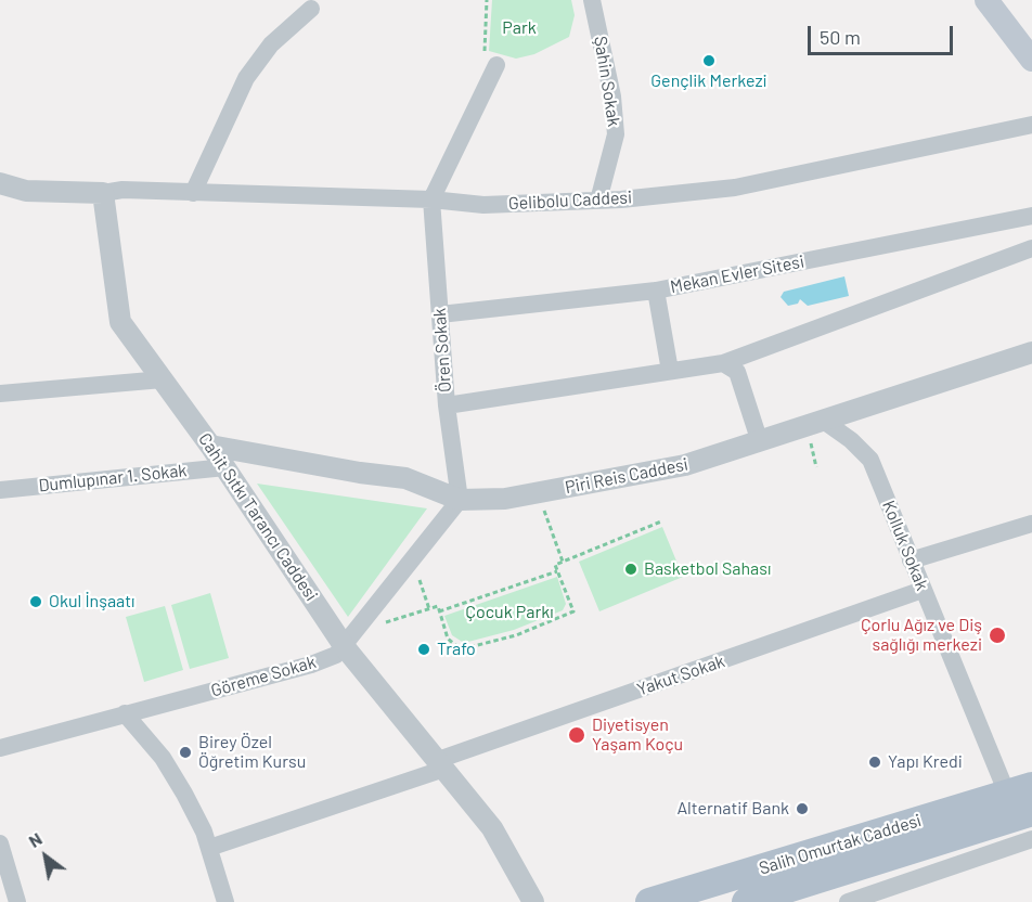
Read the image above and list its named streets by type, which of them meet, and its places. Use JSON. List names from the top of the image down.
{
  "streets": {
    "main road": ["Salih Omurtak Caddesi"],
    "street": [
      "Şahin Sokak",
      "Gelibolu Caddesi",
      "Mekan Evler Sitesi",
      "Ören Sokak",
      "Piri Reis Caddesi",
      "Dumlupınar 1. Sokak",
      "Cahit Sıtkı Tarancı Caddesi",
      "Kolluk Sokak",
      "Yakut Sokak",
      "Göreme Sokak"
    ]
  },
  "crossings": [
    ["Şahin Sokak", "Gelibolu Caddesi"],
    ["Gelibolu Caddesi", "Ören Sokak"],
    ["Gelibolu Caddesi", "Cahit Sıtkı Tarancı Caddesi"],
    ["Mekan Evler Sitesi", "Ören Sokak"],
    ["Ören Sokak", "Piri Reis Caddesi"],
    ["Ören Sokak", "Göreme Sokak"],
    ["Piri Reis Caddesi", "Cahit Sıtkı Tarancı Caddesi"],
    ["Piri Reis Caddesi", "Kolluk Sokak"],
    ["Piri Reis Caddesi", "Göreme Sokak"],
    ["Dumlupınar 1. Sokak", "Cahit Sıtkı Tarancı Caddesi"],
    ["Cahit Sıtkı Tarancı Caddesi", "Yakut Sokak"],
    ["Cahit Sıtkı Tarancı Caddesi", "Göreme Sokak"],
    ["Kolluk Sokak", "Yakut Sokak"],
    ["Kolluk Sokak", "Salih Omurtak Caddesi"]
  ],
  "parks": ["Park", "Çocuk Parkı"],
  "places": [
    "Gençlik Merkezi",
    "Basketbol Sahası",
    "Okul İnşaatı",
    "Çorlu Ağız ve Diş sağlığı merkezi",
    "Trafo",
    "Diyetisyen Yaşam Koçu",
    "Birey Özel Öğretim Kursu",
    "Yapı Kredi",
    "Alternatif Bank"
  ],
  "scale_bar": "50 m",
  "north": "top left"
}
